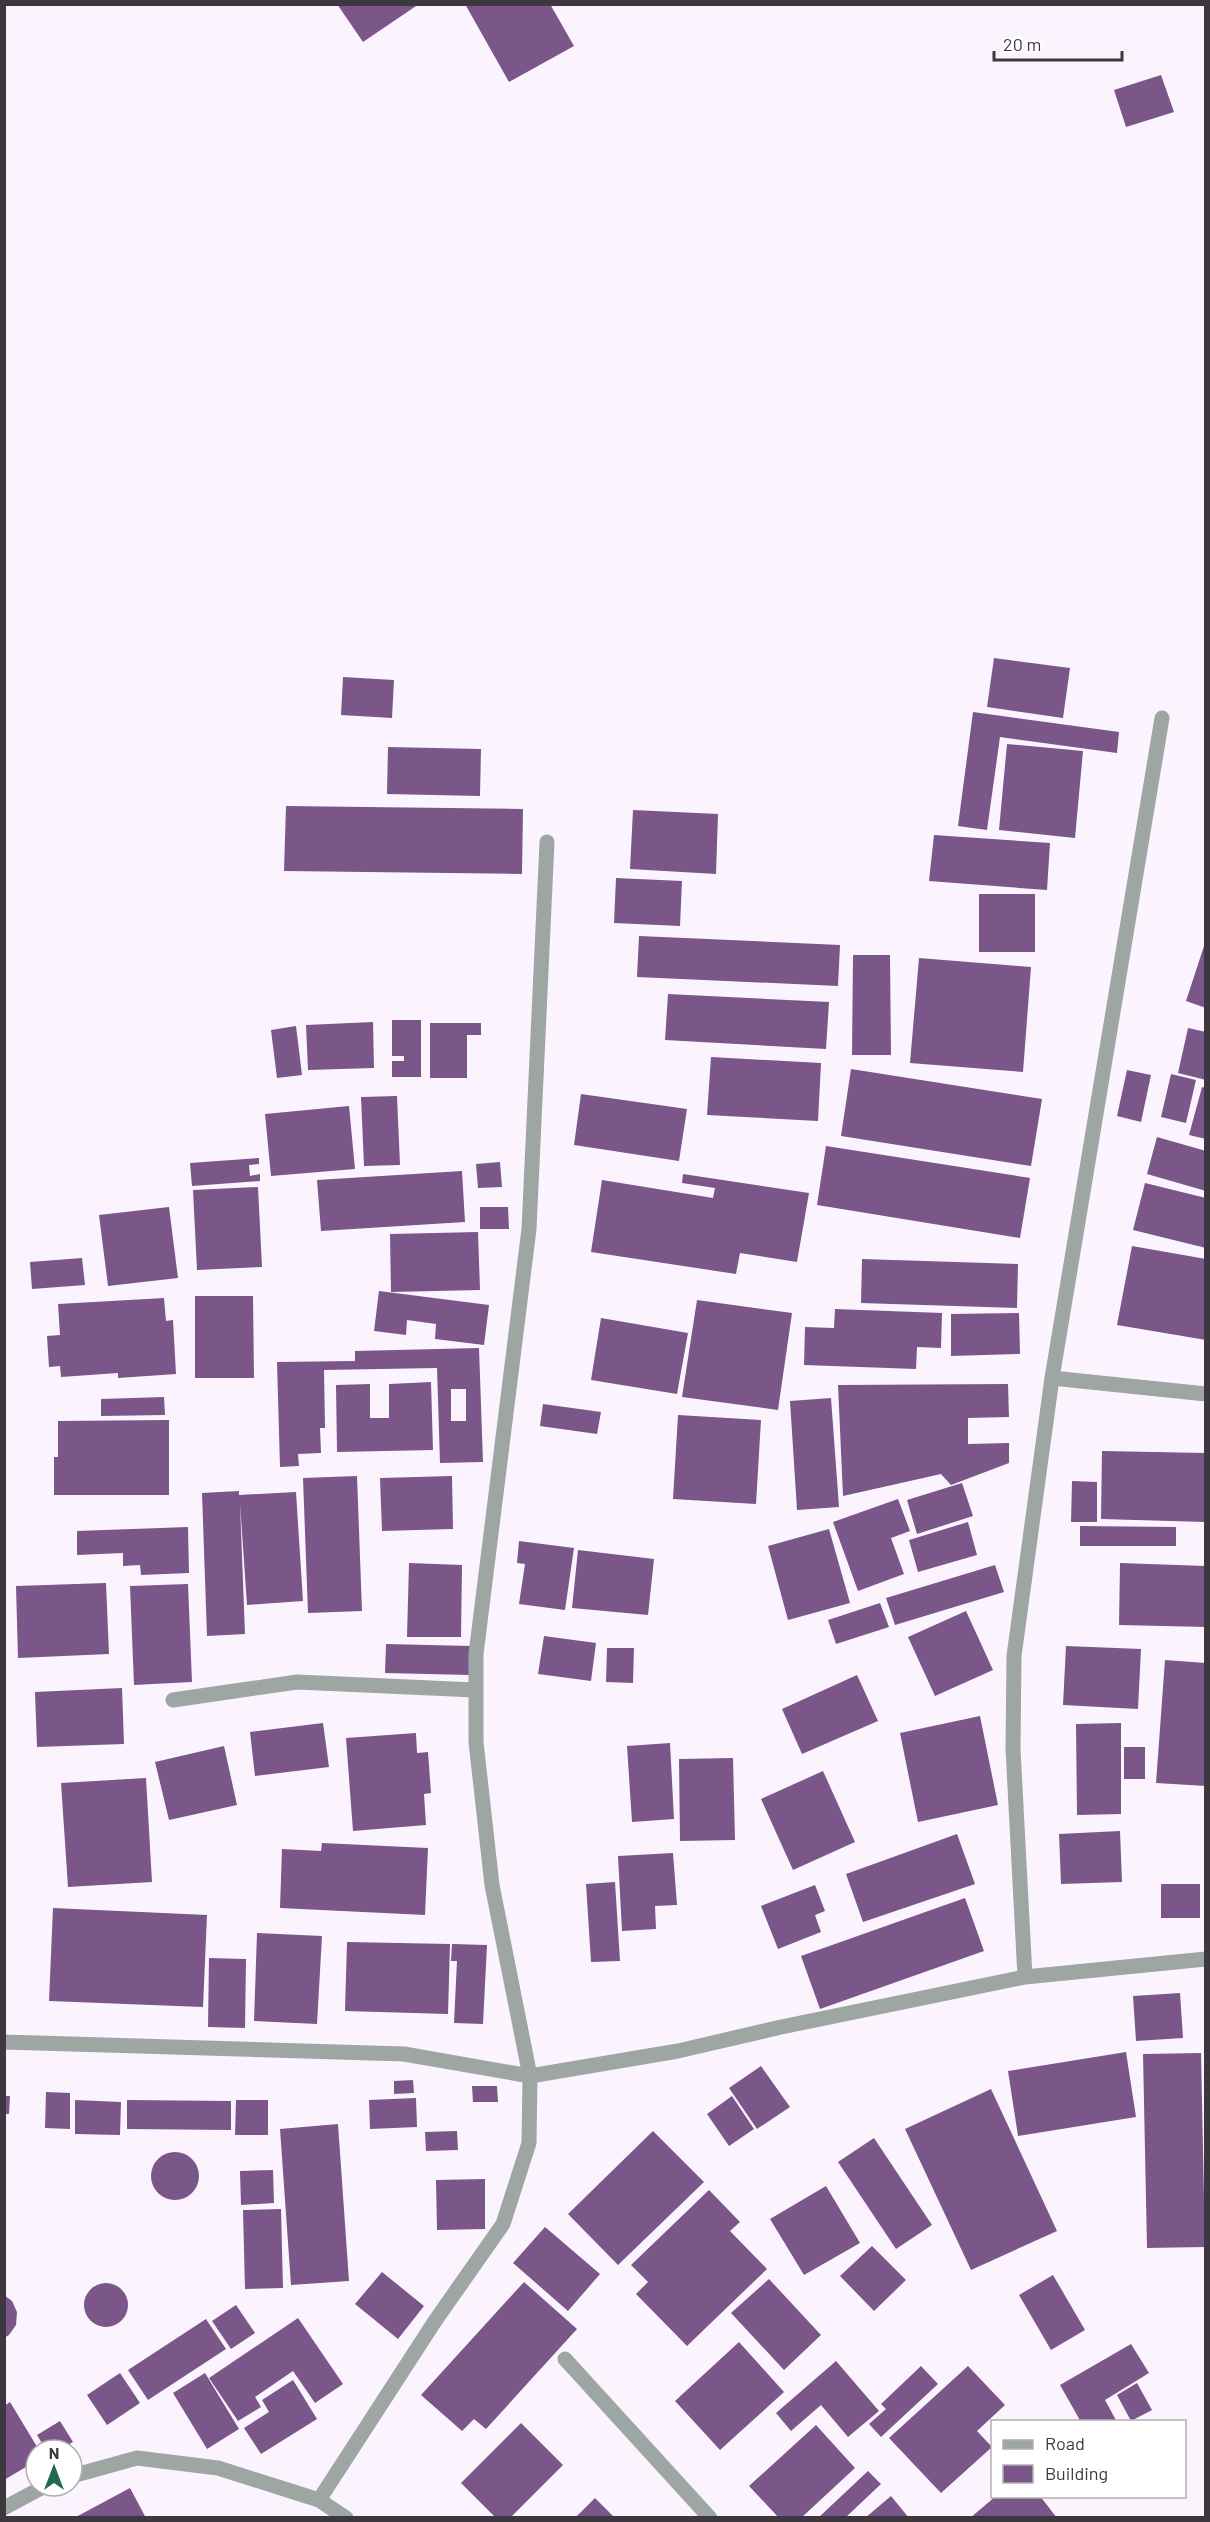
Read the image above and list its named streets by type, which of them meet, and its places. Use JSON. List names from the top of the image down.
{
  "legend": ["Road", "Building"],
  "scale_bar": "20 m",
  "north": "top"
}
